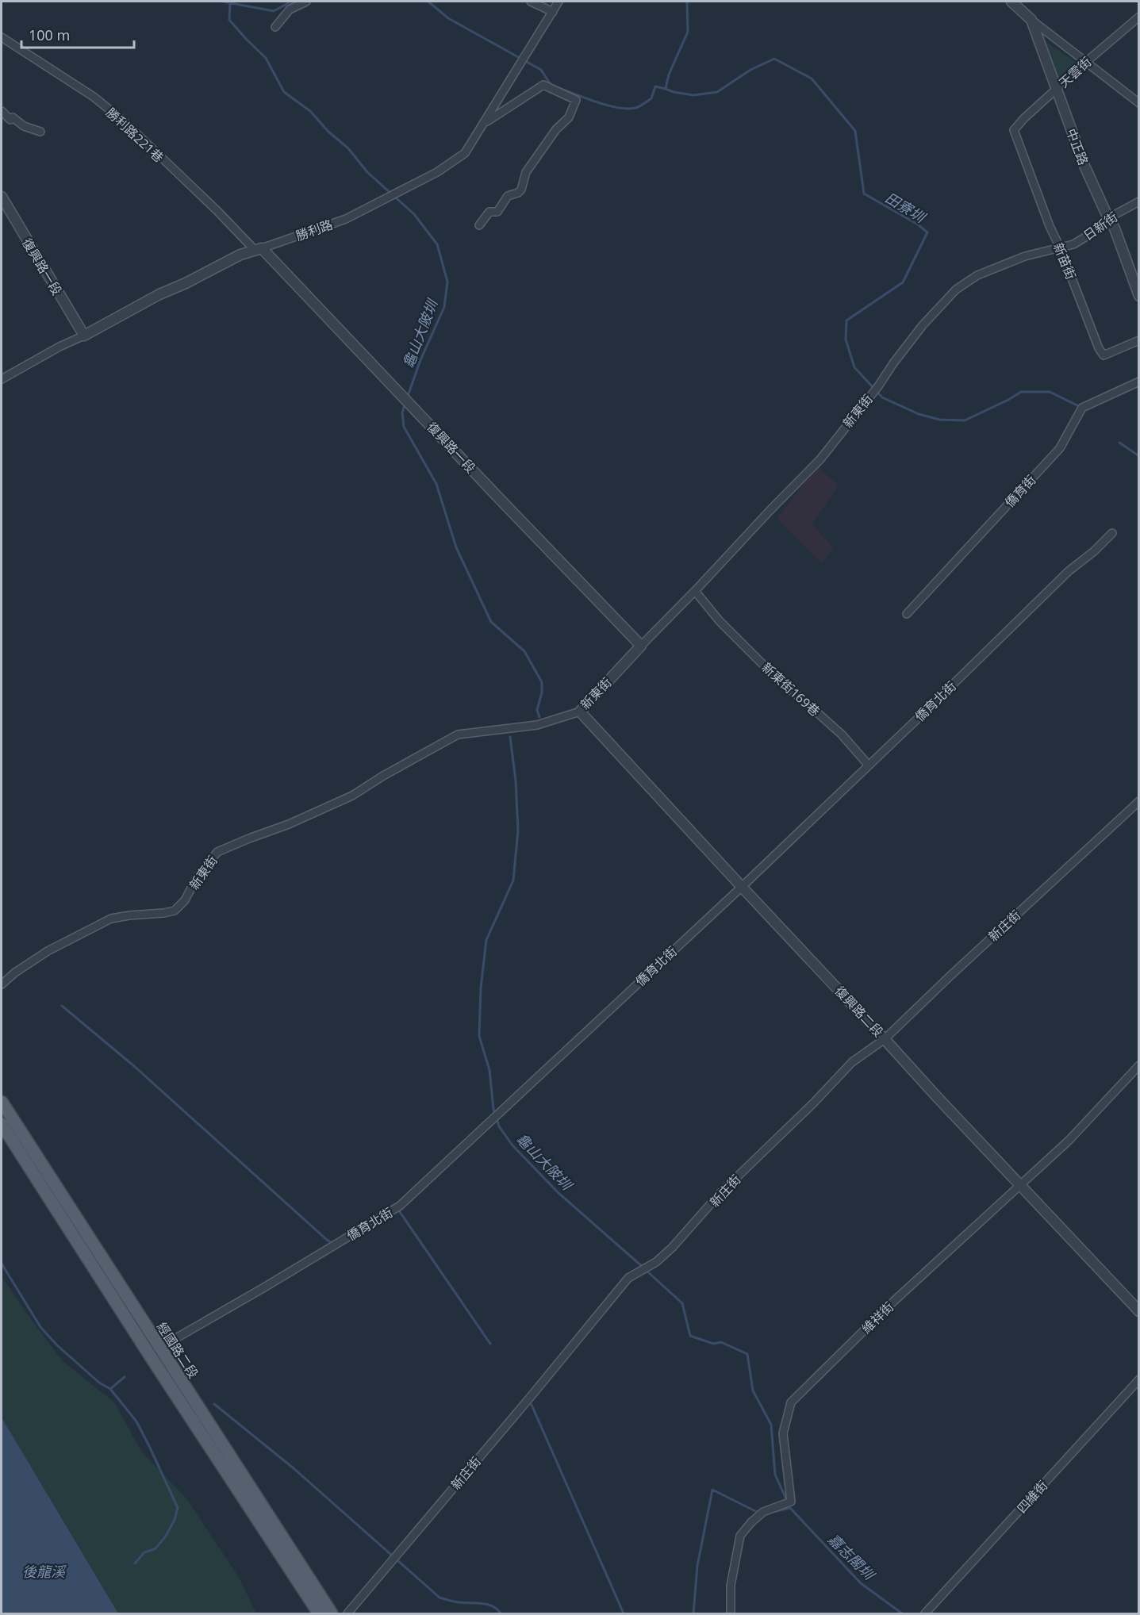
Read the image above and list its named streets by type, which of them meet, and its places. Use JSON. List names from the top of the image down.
{
  "streets": {
    "main road": ["經國路二段"],
    "street": [
      "天雲街",
      "勝利路221巷",
      "中正路",
      "日新街",
      "勝利路",
      "新苗街",
      "復興路一段",
      "新東街",
      "僑育街",
      "新東街169巷",
      "僑育北街",
      "新庄街",
      "復興路二段",
      "維祥街",
      "四維街"
    ]
  },
  "crossings": [
    ["天雲街", "中正路"],
    ["天雲街", "新苗街"],
    ["勝利路221巷", "勝利路"],
    ["勝利路221巷", "復興路一段"],
    ["中正路", "日新街"],
    ["日新街", "新苗街"],
    ["日新街", "新東街"],
    ["勝利路", "復興路一段"],
    ["新苗街", "新東街"],
    ["復興路一段", "新東街"],
    ["新東街", "新東街169巷"],
    ["新東街", "復興路二段"],
    ["新東街169巷", "僑育北街"],
    ["僑育北街", "復興路二段"],
    ["僑育北街", "經國路二段"],
    ["新庄街", "復興路二段"],
    ["復興路二段", "維祥街"]
  ],
  "water": [
    "田寮圳",
    "龜山大陂圳",
    "嘉志閣圳",
    "後龍溪"
  ],
  "scale_bar": "100 m"
}
